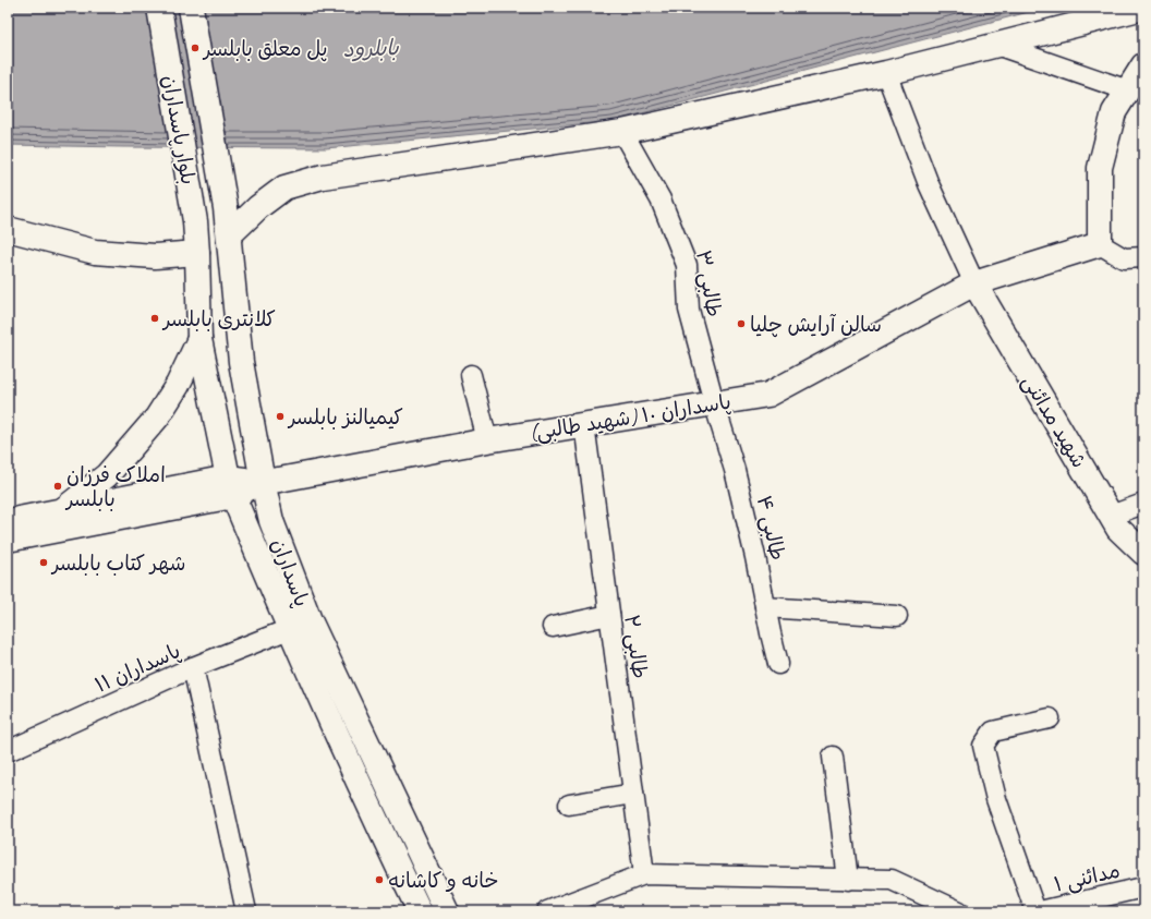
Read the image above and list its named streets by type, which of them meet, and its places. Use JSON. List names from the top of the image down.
{
  "streets": {
    "main road": [
      "بلوار پاسداران",
      "پاسداران ۱۰ (شهید طالبی)",
      "شهید مدائنی",
      "پاسداران"
    ],
    "street": [
      "طالبی ۳",
      "طالبی ۴",
      "طالبی ۲",
      "پاسداران ۱۱",
      "مدائنی ۱"
    ]
  },
  "crossings": [
    ["بلوار پاسداران", "پاسداران"],
    ["طالبی ۳", "پاسداران ۱۰ (شهید طالبی)"],
    ["طالبی ۳", "طالبی ۴"],
    ["پاسداران ۱۰ (شهید طالبی)", "شهید مدائنی"],
    ["پاسداران ۱۰ (شهید طالبی)", "طالبی ۴"],
    ["پاسداران ۱۰ (شهید طالبی)", "پاسداران"],
    ["پاسداران ۱۰ (شهید طالبی)", "طالبی ۲"],
    ["پاسداران", "پاسداران ۱۱"]
  ],
  "water": ["بابلرود"],
  "places": [
    "پل معلق بابلسر",
    "کلانتری بابلسر",
    "سالن آرایش چلیا",
    "کیمیالنز بابلسر",
    "املاک فرزان بابلسر",
    "شهر کتاب بابلسر",
    "خانه و کاشانه"
  ]
}
